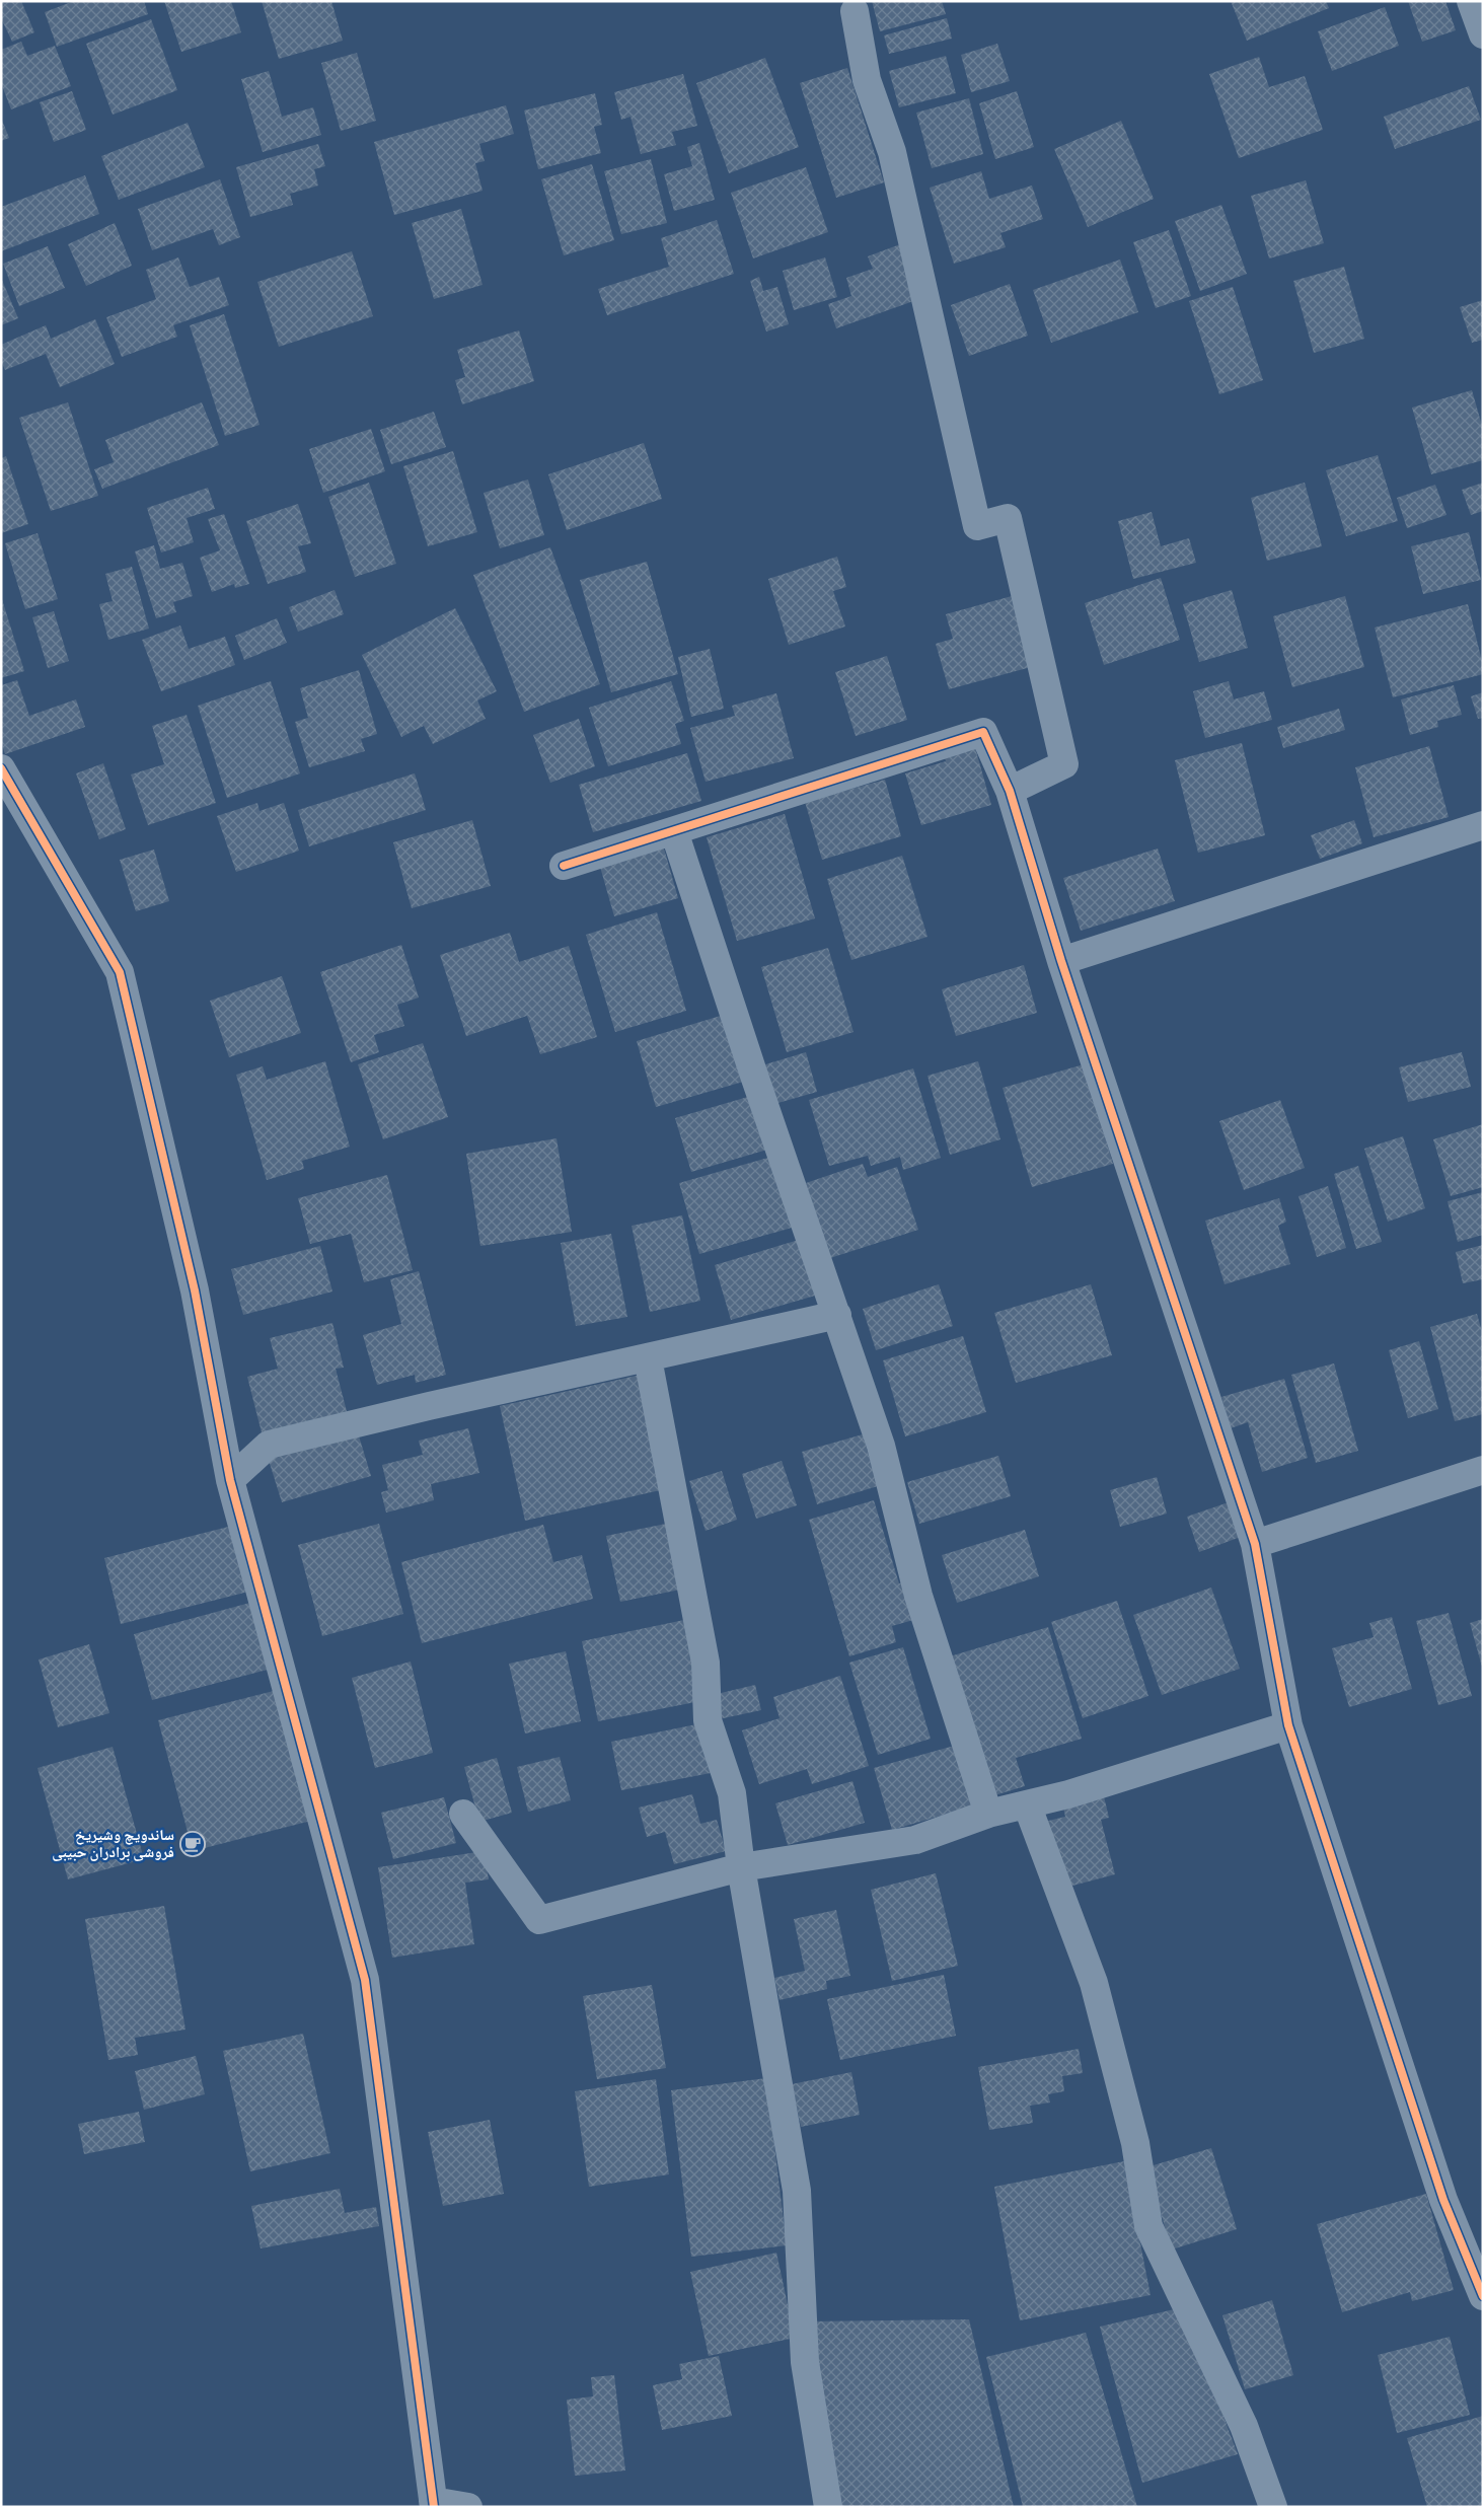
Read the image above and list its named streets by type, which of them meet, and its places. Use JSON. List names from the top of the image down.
{
  "places": {
    "cafe": ["ساندویچ وشیریخ فروشی برادران حبیبی"]
  }
}
